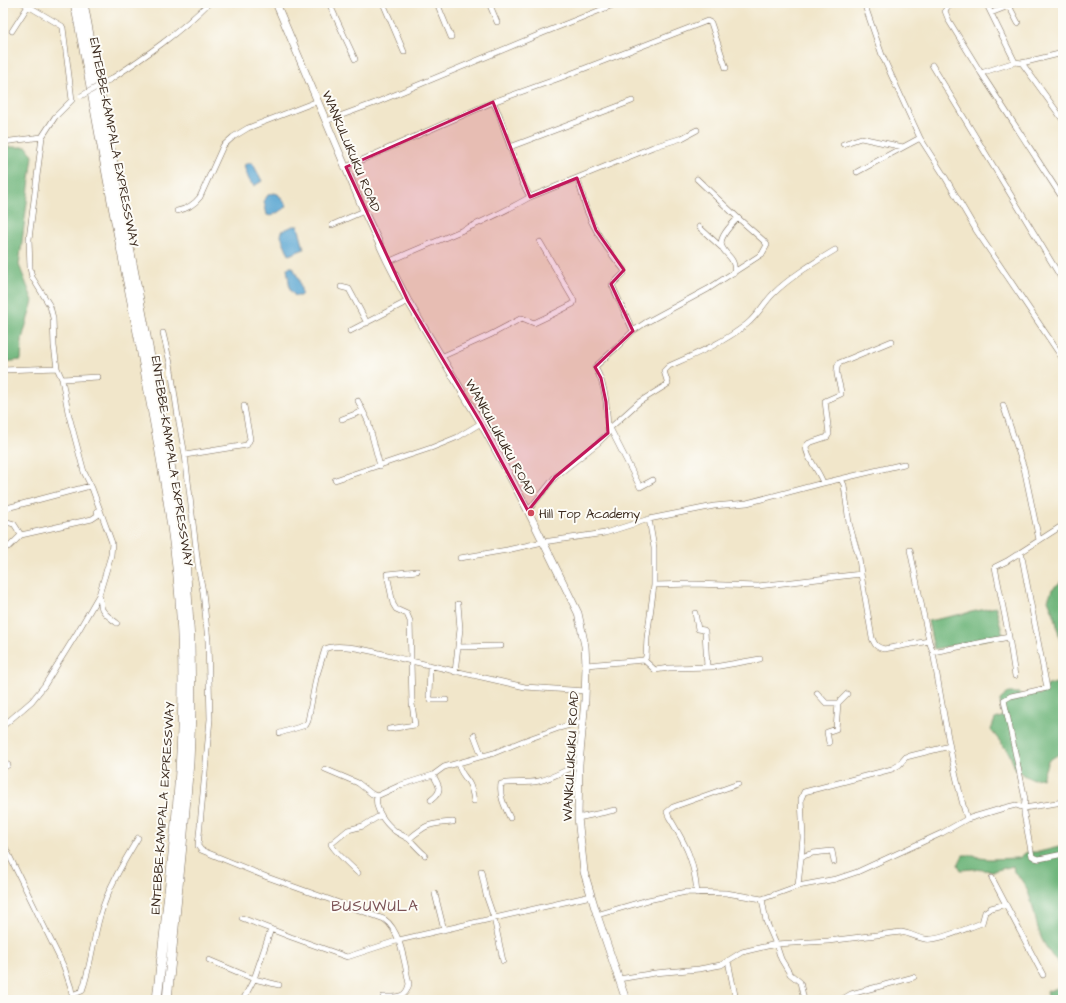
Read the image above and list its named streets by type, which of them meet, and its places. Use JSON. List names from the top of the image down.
{
  "streets": {
    "highway": ["ENTEBBE–KAMPALA EXPRESSWAY"],
    "main road": ["WANKULUKUKU ROAD"]
  },
  "districts": ["BUSUWULA"],
  "places": ["Hill Top Academy"]
}
